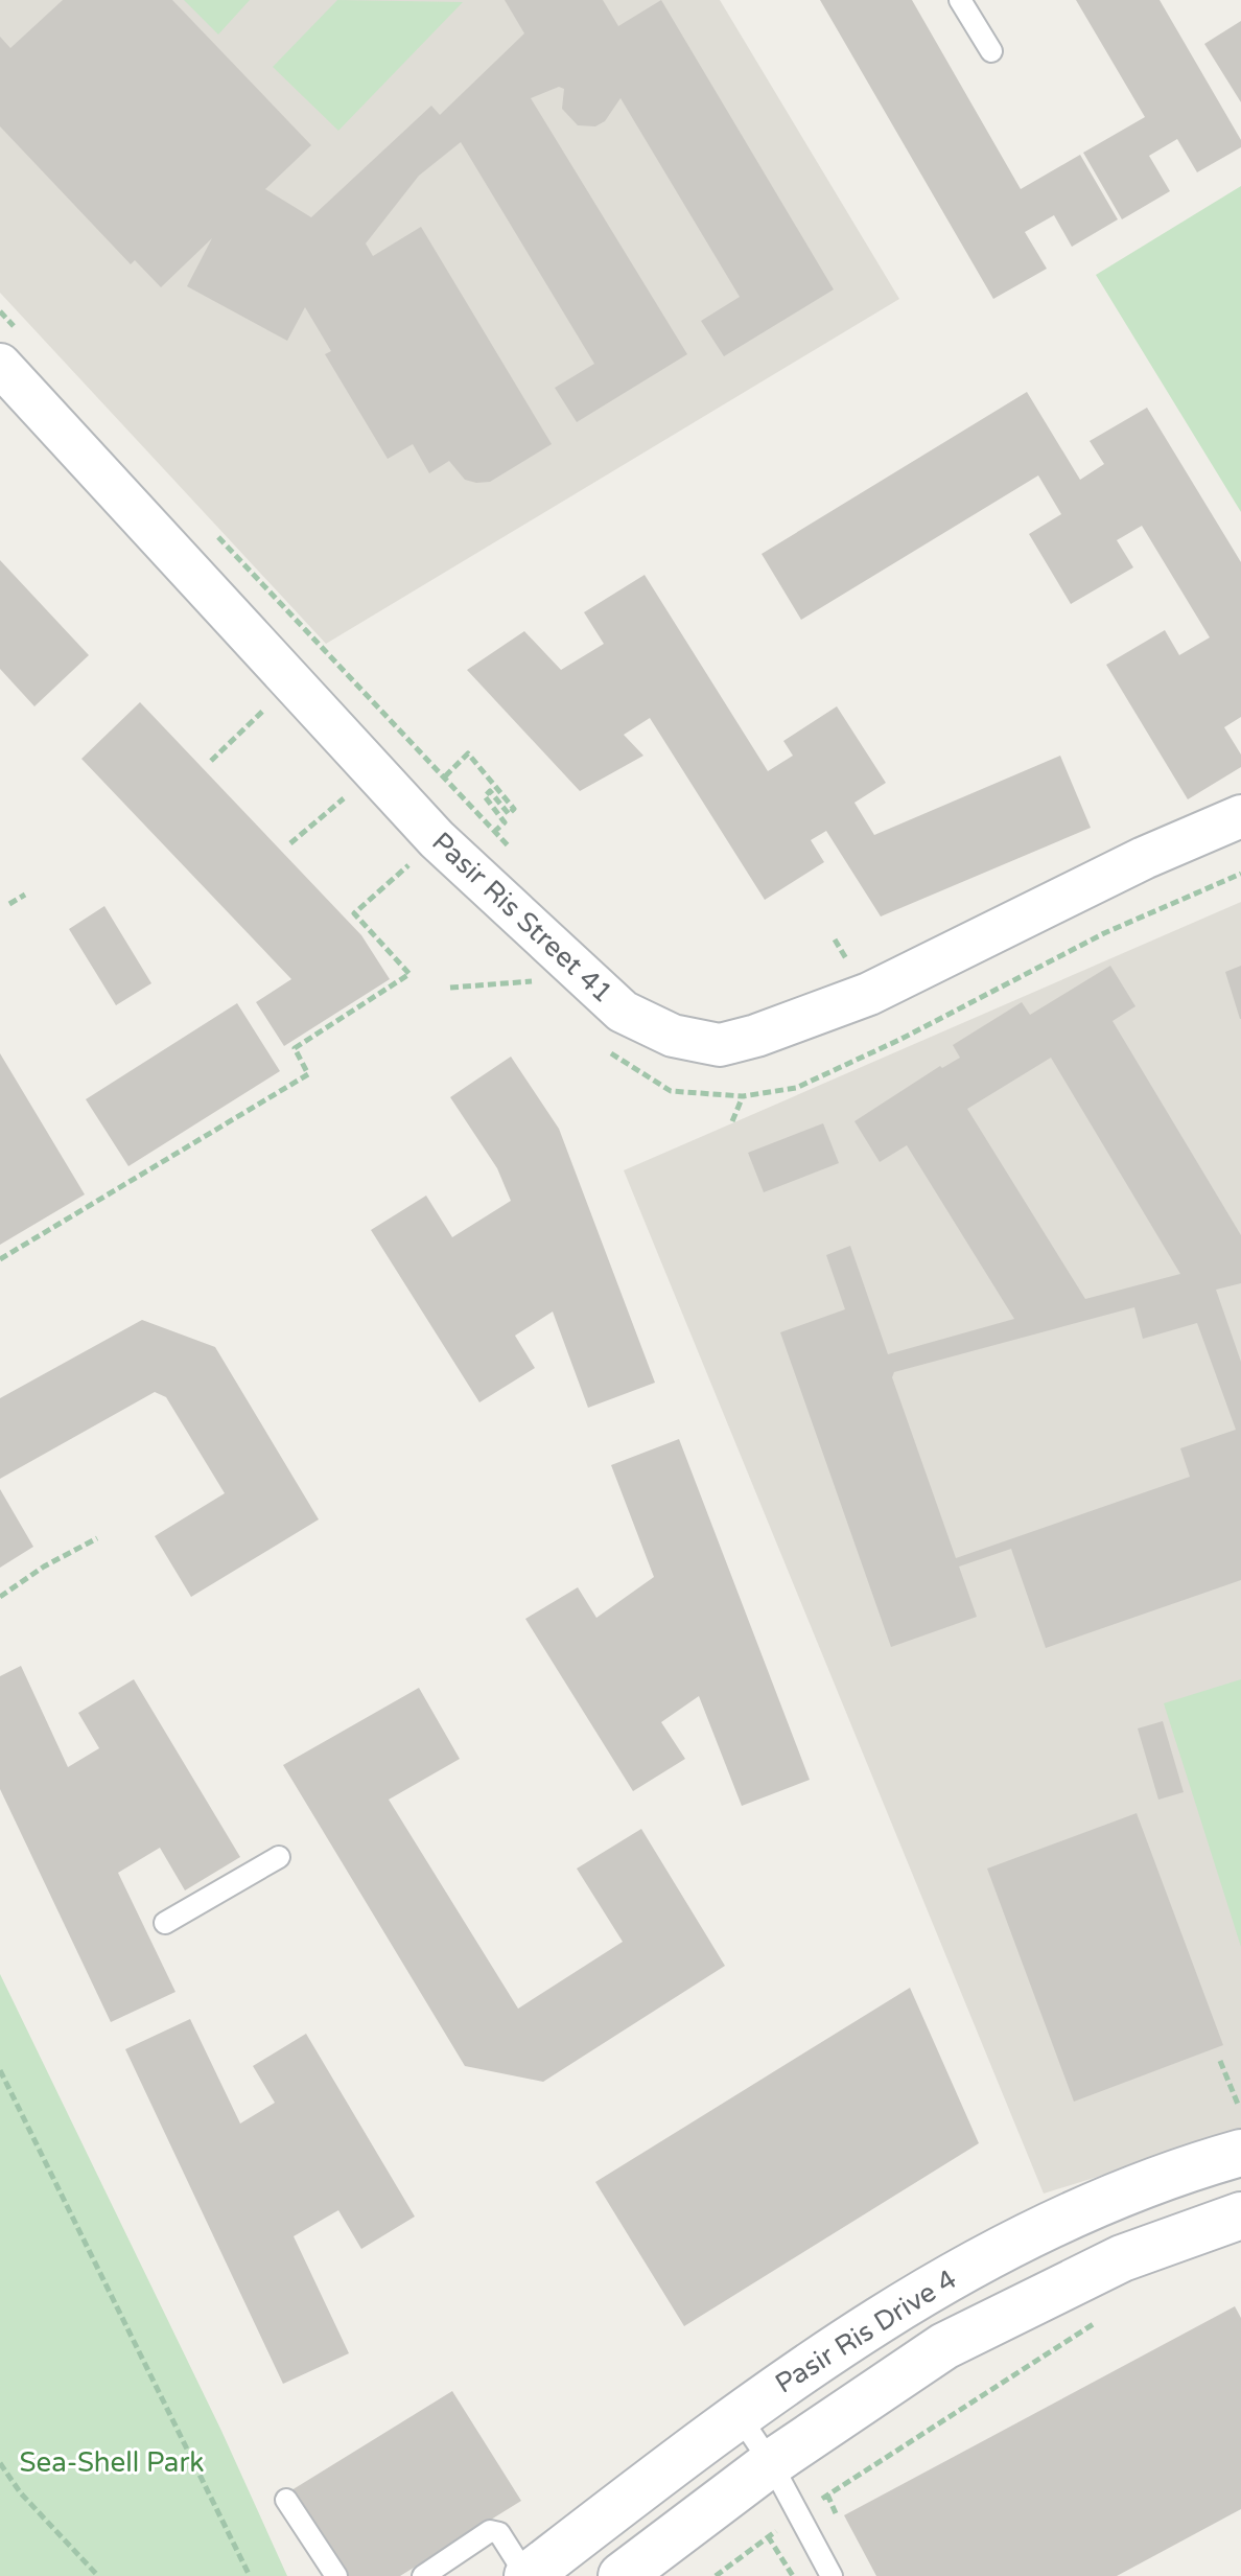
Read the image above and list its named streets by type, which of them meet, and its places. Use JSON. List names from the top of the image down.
{
  "streets": {
    "street": ["Pasir Ris Street 41", "Pasir Ris Drive 4"]
  },
  "parks": ["Sea-Shell Park"]
}
